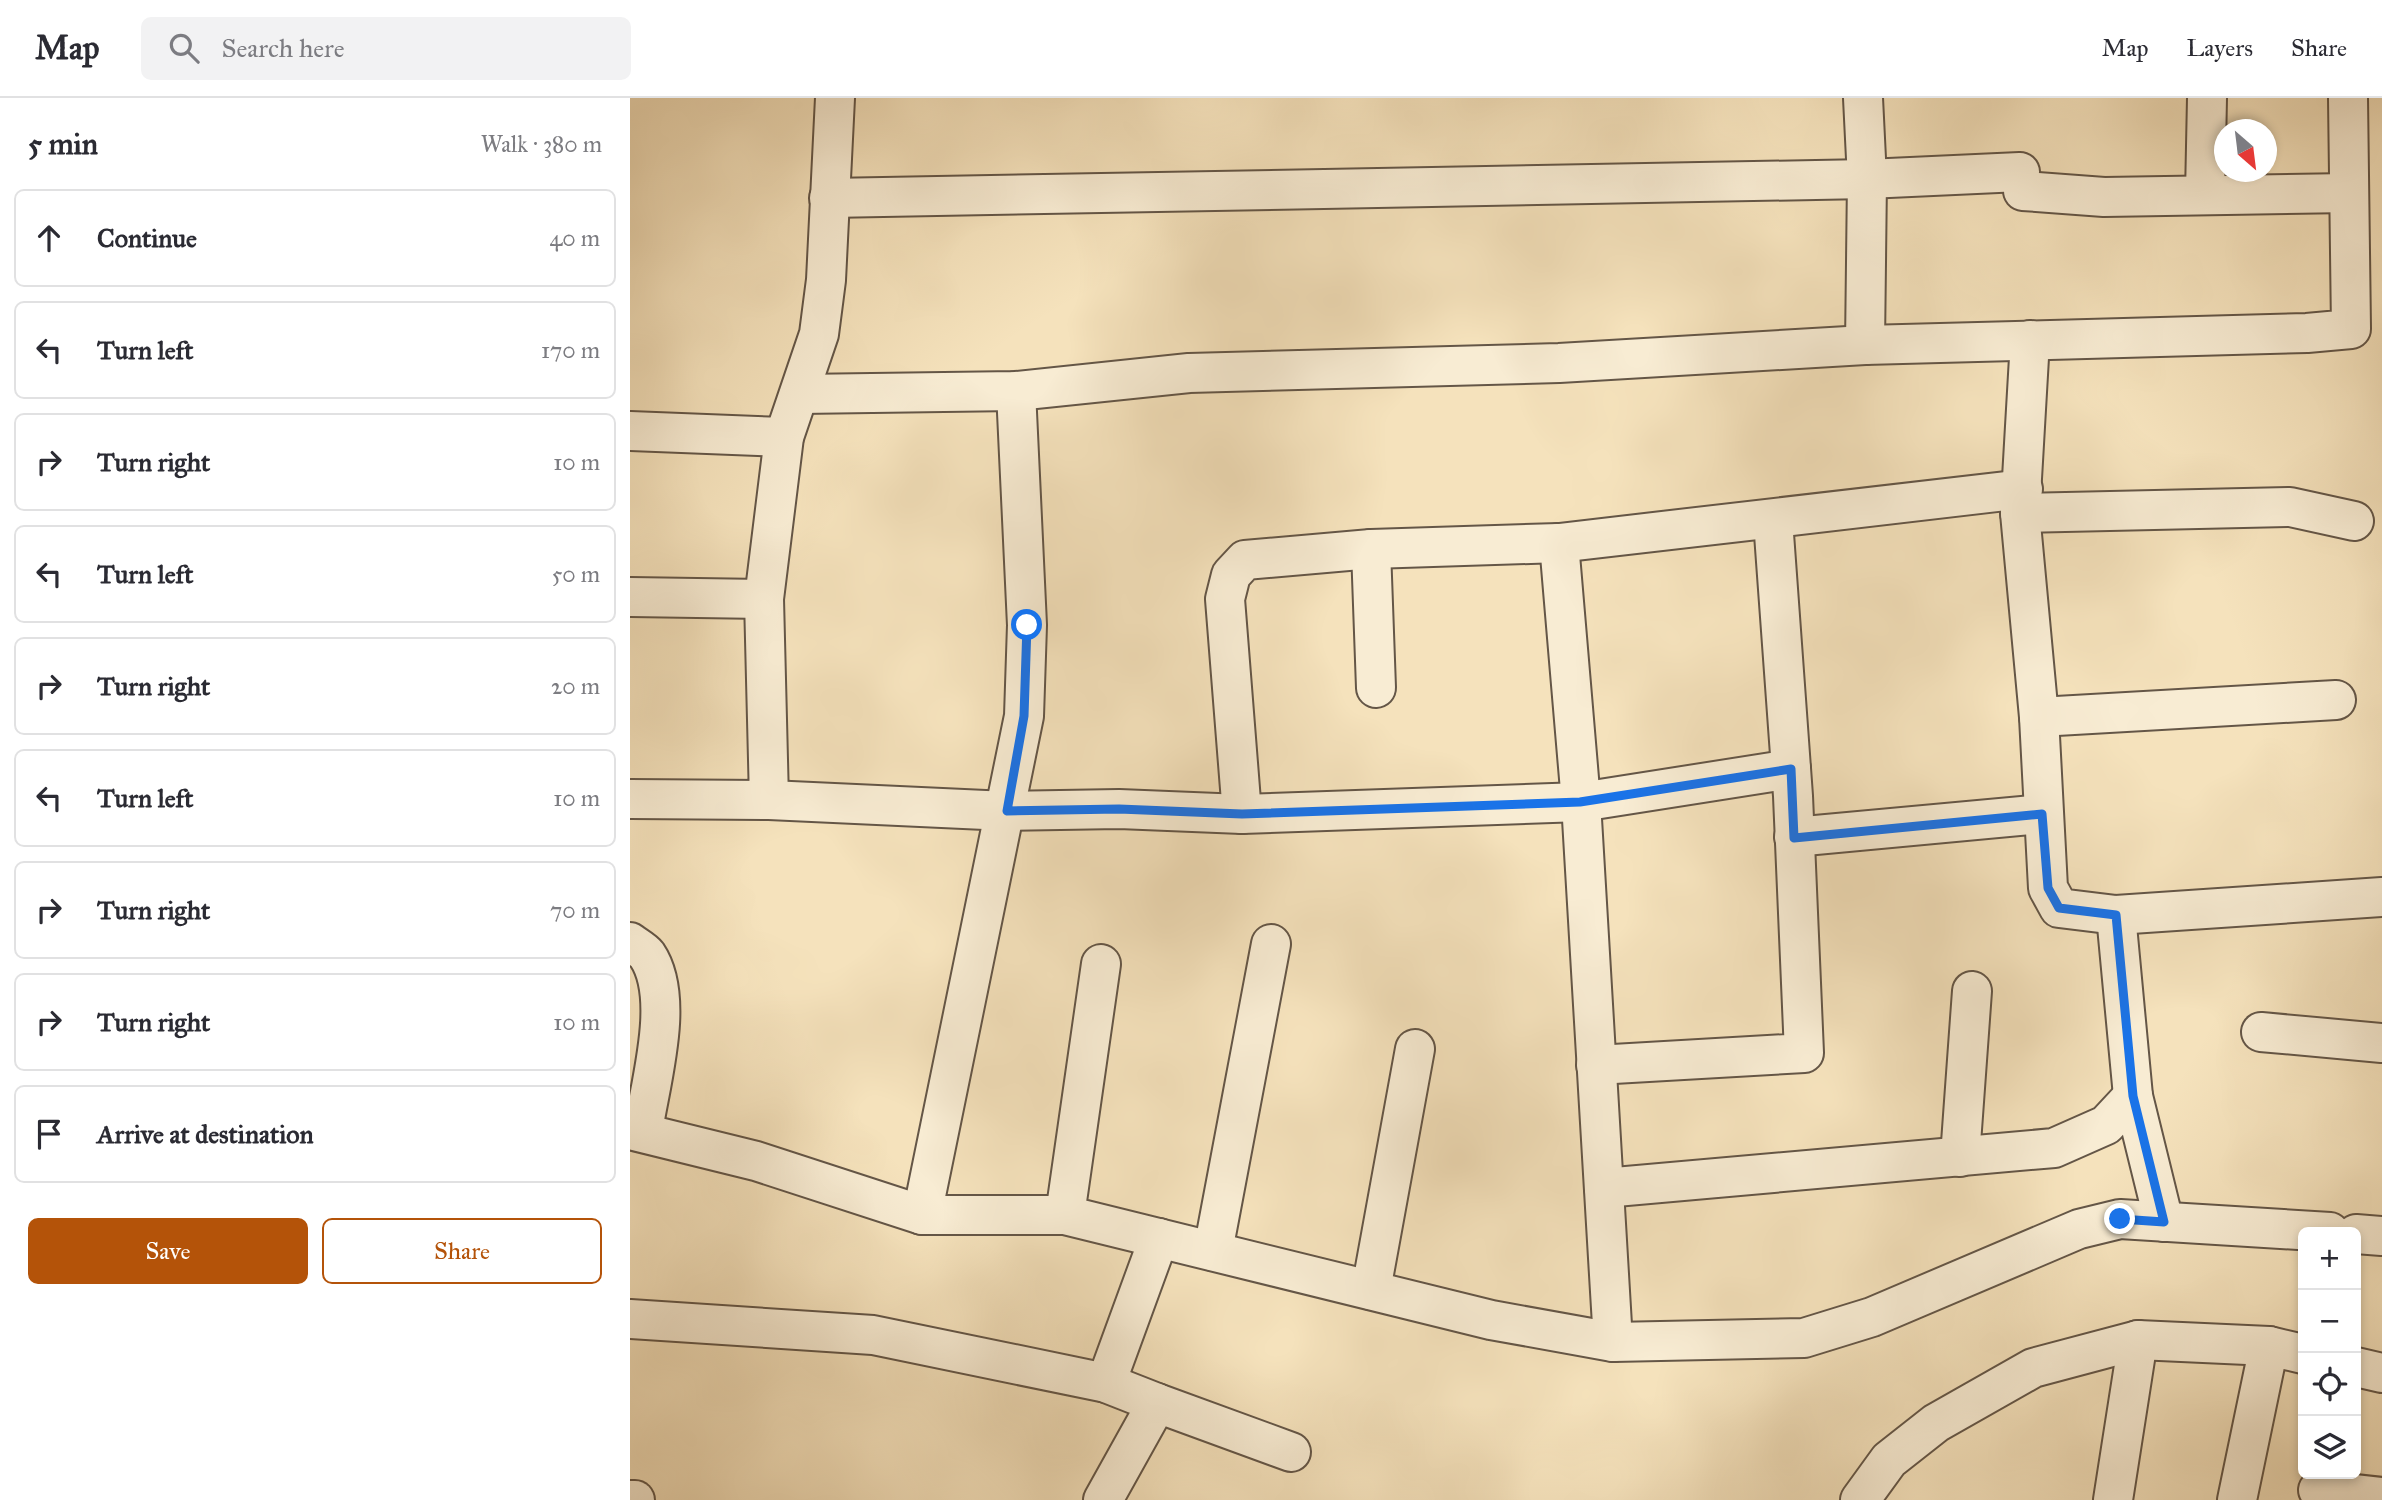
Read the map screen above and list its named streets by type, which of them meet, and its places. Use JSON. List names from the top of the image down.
{
  "north": "bottom right",
  "page": {
    "header": "Map",
    "search": "Search here",
    "nav": ["Map", "Layers", "Share"],
    "heading": ["5 min", "Walk · 380 m"],
    "list": [
      ["Continue", "40 m"],
      ["Turn left", "170 m"],
      ["Turn right", "10 m"],
      ["Turn left", "50 m"],
      ["Turn right", "20 m"],
      ["Turn left", "10 m"],
      ["Turn right", "70 m"],
      ["Turn right", "10 m"],
      "Arrive at destination"
    ],
    "buttons": ["Save", "Share"],
    "map_buttons": ["+", "−"]
  }
}
